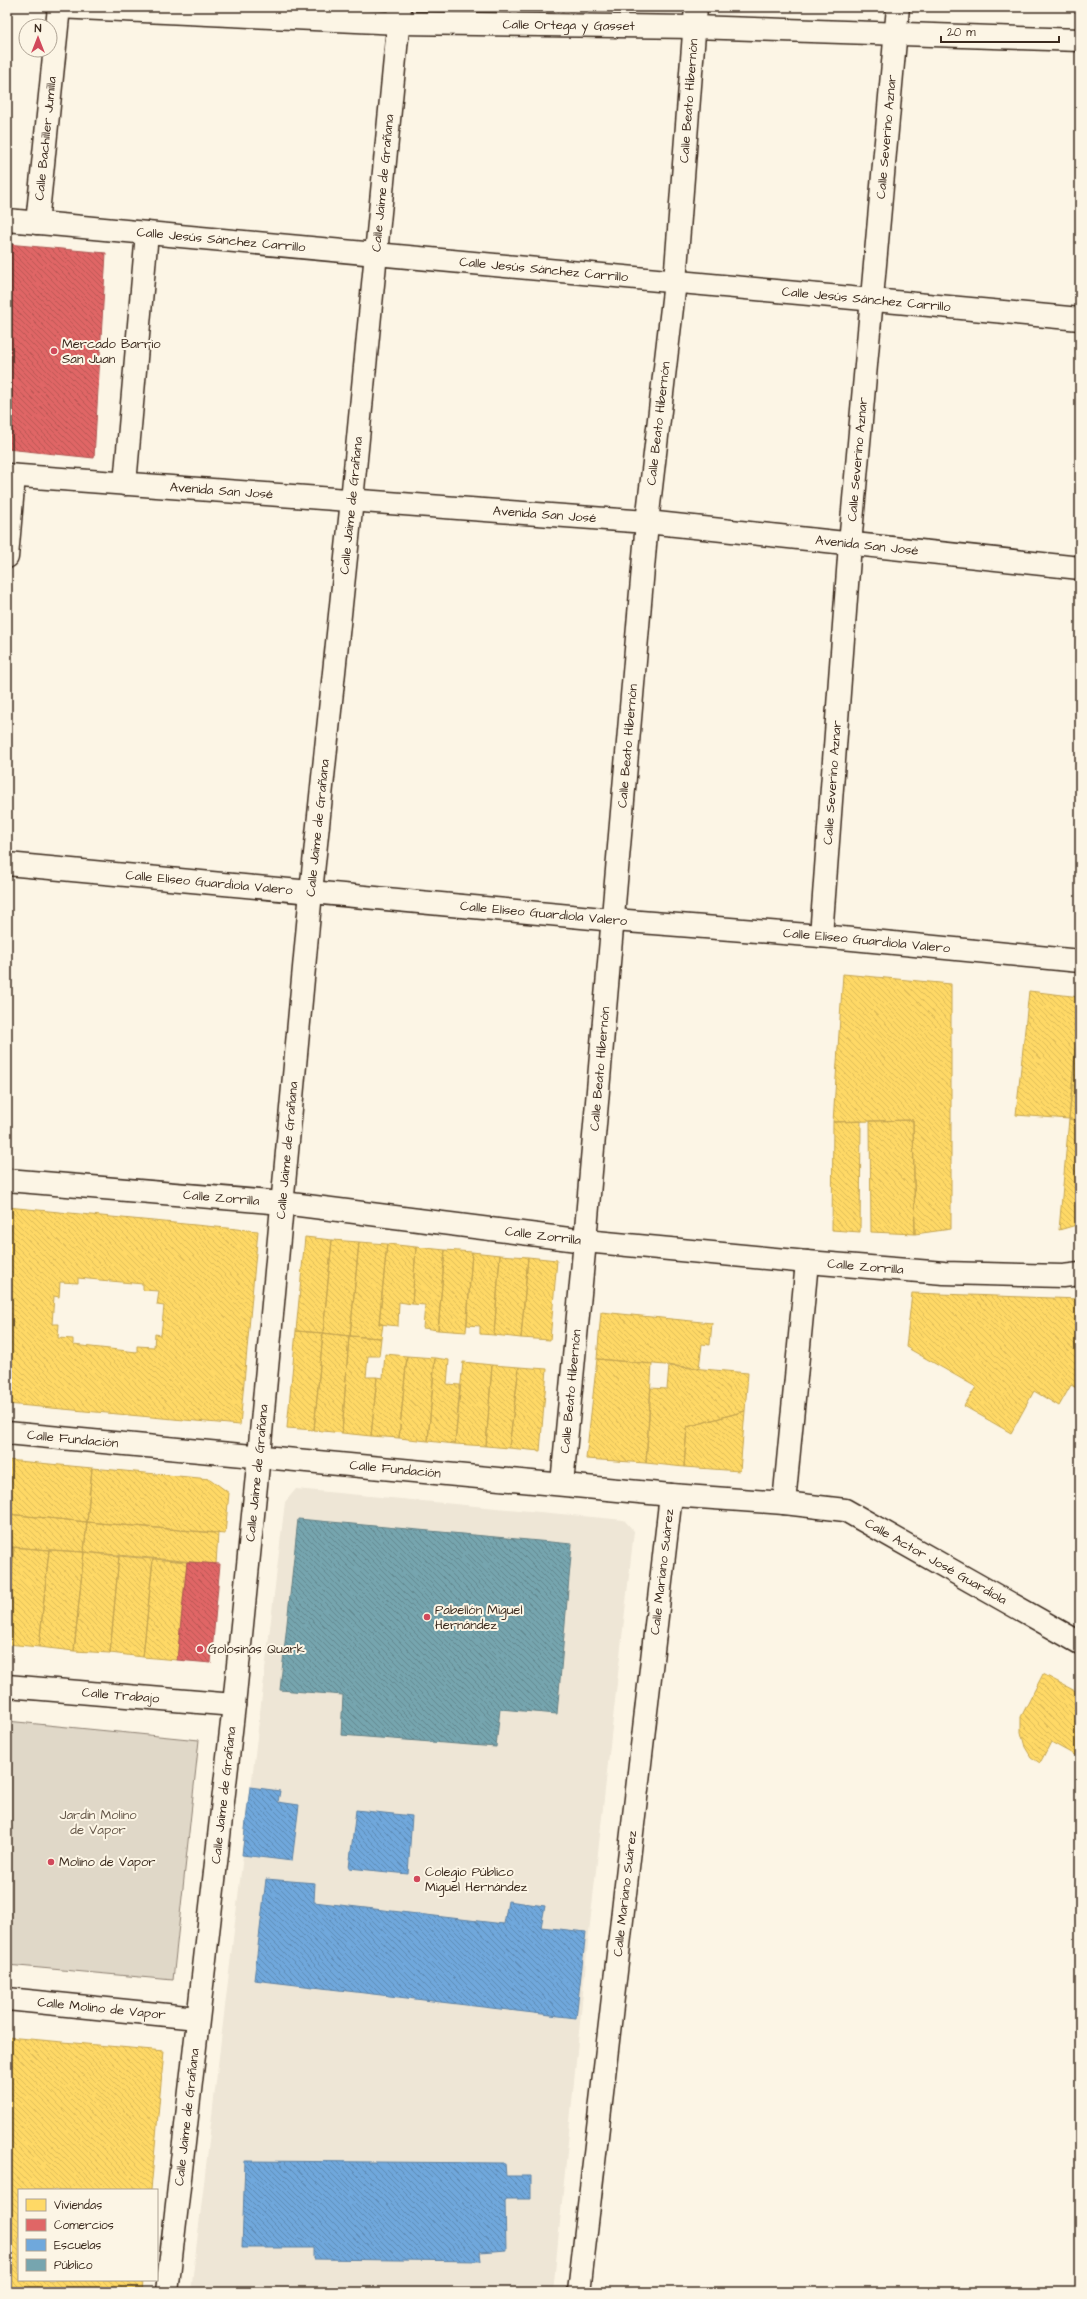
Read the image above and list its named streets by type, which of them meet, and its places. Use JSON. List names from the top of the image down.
{
  "streets": {
    "street": [
      "Calle Ortega y Gasset",
      "Calle Beato Hibernón",
      "Calle Severino Aznar",
      "Calle Bachiller Jumilla",
      "Calle Jaime de Grañana",
      "Calle Jesús Sánchez Carrillo",
      "Avenida San José",
      "Calle Eliseo Guardiola Valero",
      "Calle Zorrilla",
      "Calle Fundación",
      "Calle Actor José Guardiola",
      "Calle Mariano Suárez",
      "Calle Trabajo",
      "Calle Molino de Vapor"
    ]
  },
  "crossings": [
    ["Calle Ortega y Gasset", "Calle Beato Hibernón"],
    ["Calle Ortega y Gasset", "Calle Severino Aznar"],
    ["Calle Ortega y Gasset", "Calle Bachiller Jumilla"],
    ["Calle Ortega y Gasset", "Calle Jaime de Grañana"],
    ["Calle Beato Hibernón", "Calle Jesús Sánchez Carrillo"],
    ["Calle Beato Hibernón", "Avenida San José"],
    ["Calle Beato Hibernón", "Calle Eliseo Guardiola Valero"],
    ["Calle Beato Hibernón", "Calle Zorrilla"],
    ["Calle Beato Hibernón", "Calle Fundación"],
    ["Calle Severino Aznar", "Calle Jesús Sánchez Carrillo"],
    ["Calle Severino Aznar", "Avenida San José"],
    ["Calle Severino Aznar", "Calle Eliseo Guardiola Valero"],
    ["Calle Bachiller Jumilla", "Calle Jesús Sánchez Carrillo"],
    ["Calle Jaime de Grañana", "Calle Jesús Sánchez Carrillo"],
    ["Calle Jaime de Grañana", "Avenida San José"],
    ["Calle Jaime de Grañana", "Calle Eliseo Guardiola Valero"],
    ["Calle Jaime de Grañana", "Calle Zorrilla"],
    ["Calle Jaime de Grañana", "Calle Fundación"],
    ["Calle Jaime de Grañana", "Calle Trabajo"],
    ["Calle Jaime de Grañana", "Calle Molino de Vapor"],
    ["Calle Fundación", "Calle Actor José Guardiola"],
    ["Calle Fundación", "Calle Mariano Suárez"]
  ],
  "parks": ["Jardín Molino de Vapor"],
  "places": [
    "Mercado Barrio San Juan",
    "Pabellón Miguel Hernández",
    "Golosinas Quark",
    "Molino de Vapor",
    "Colegio Público Miguel Hernández"
  ],
  "legend": [
    "Viviendas",
    "Comercios",
    "Escuelas",
    "Público"
  ],
  "scale_bar": "20 m",
  "north": "top"
}
